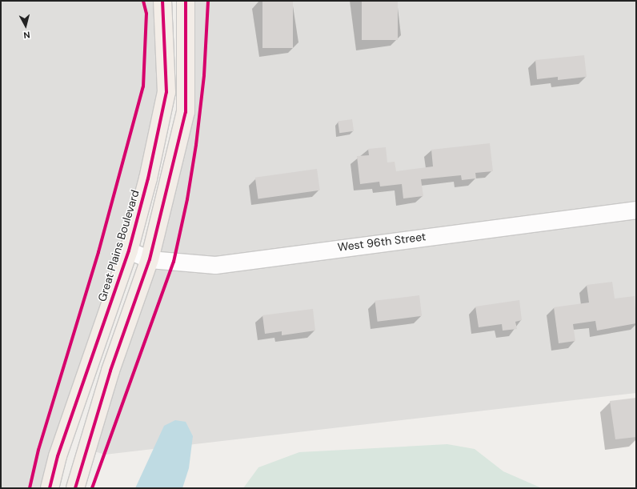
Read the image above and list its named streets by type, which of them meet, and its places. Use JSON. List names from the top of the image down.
{
  "streets": {
    "main road": ["Great Plains Boulevard"],
    "street": ["West 96th Street"]
  },
  "crossings": [
    ["West 96th Street", "Great Plains Boulevard"]
  ],
  "north": "bottom"
}
